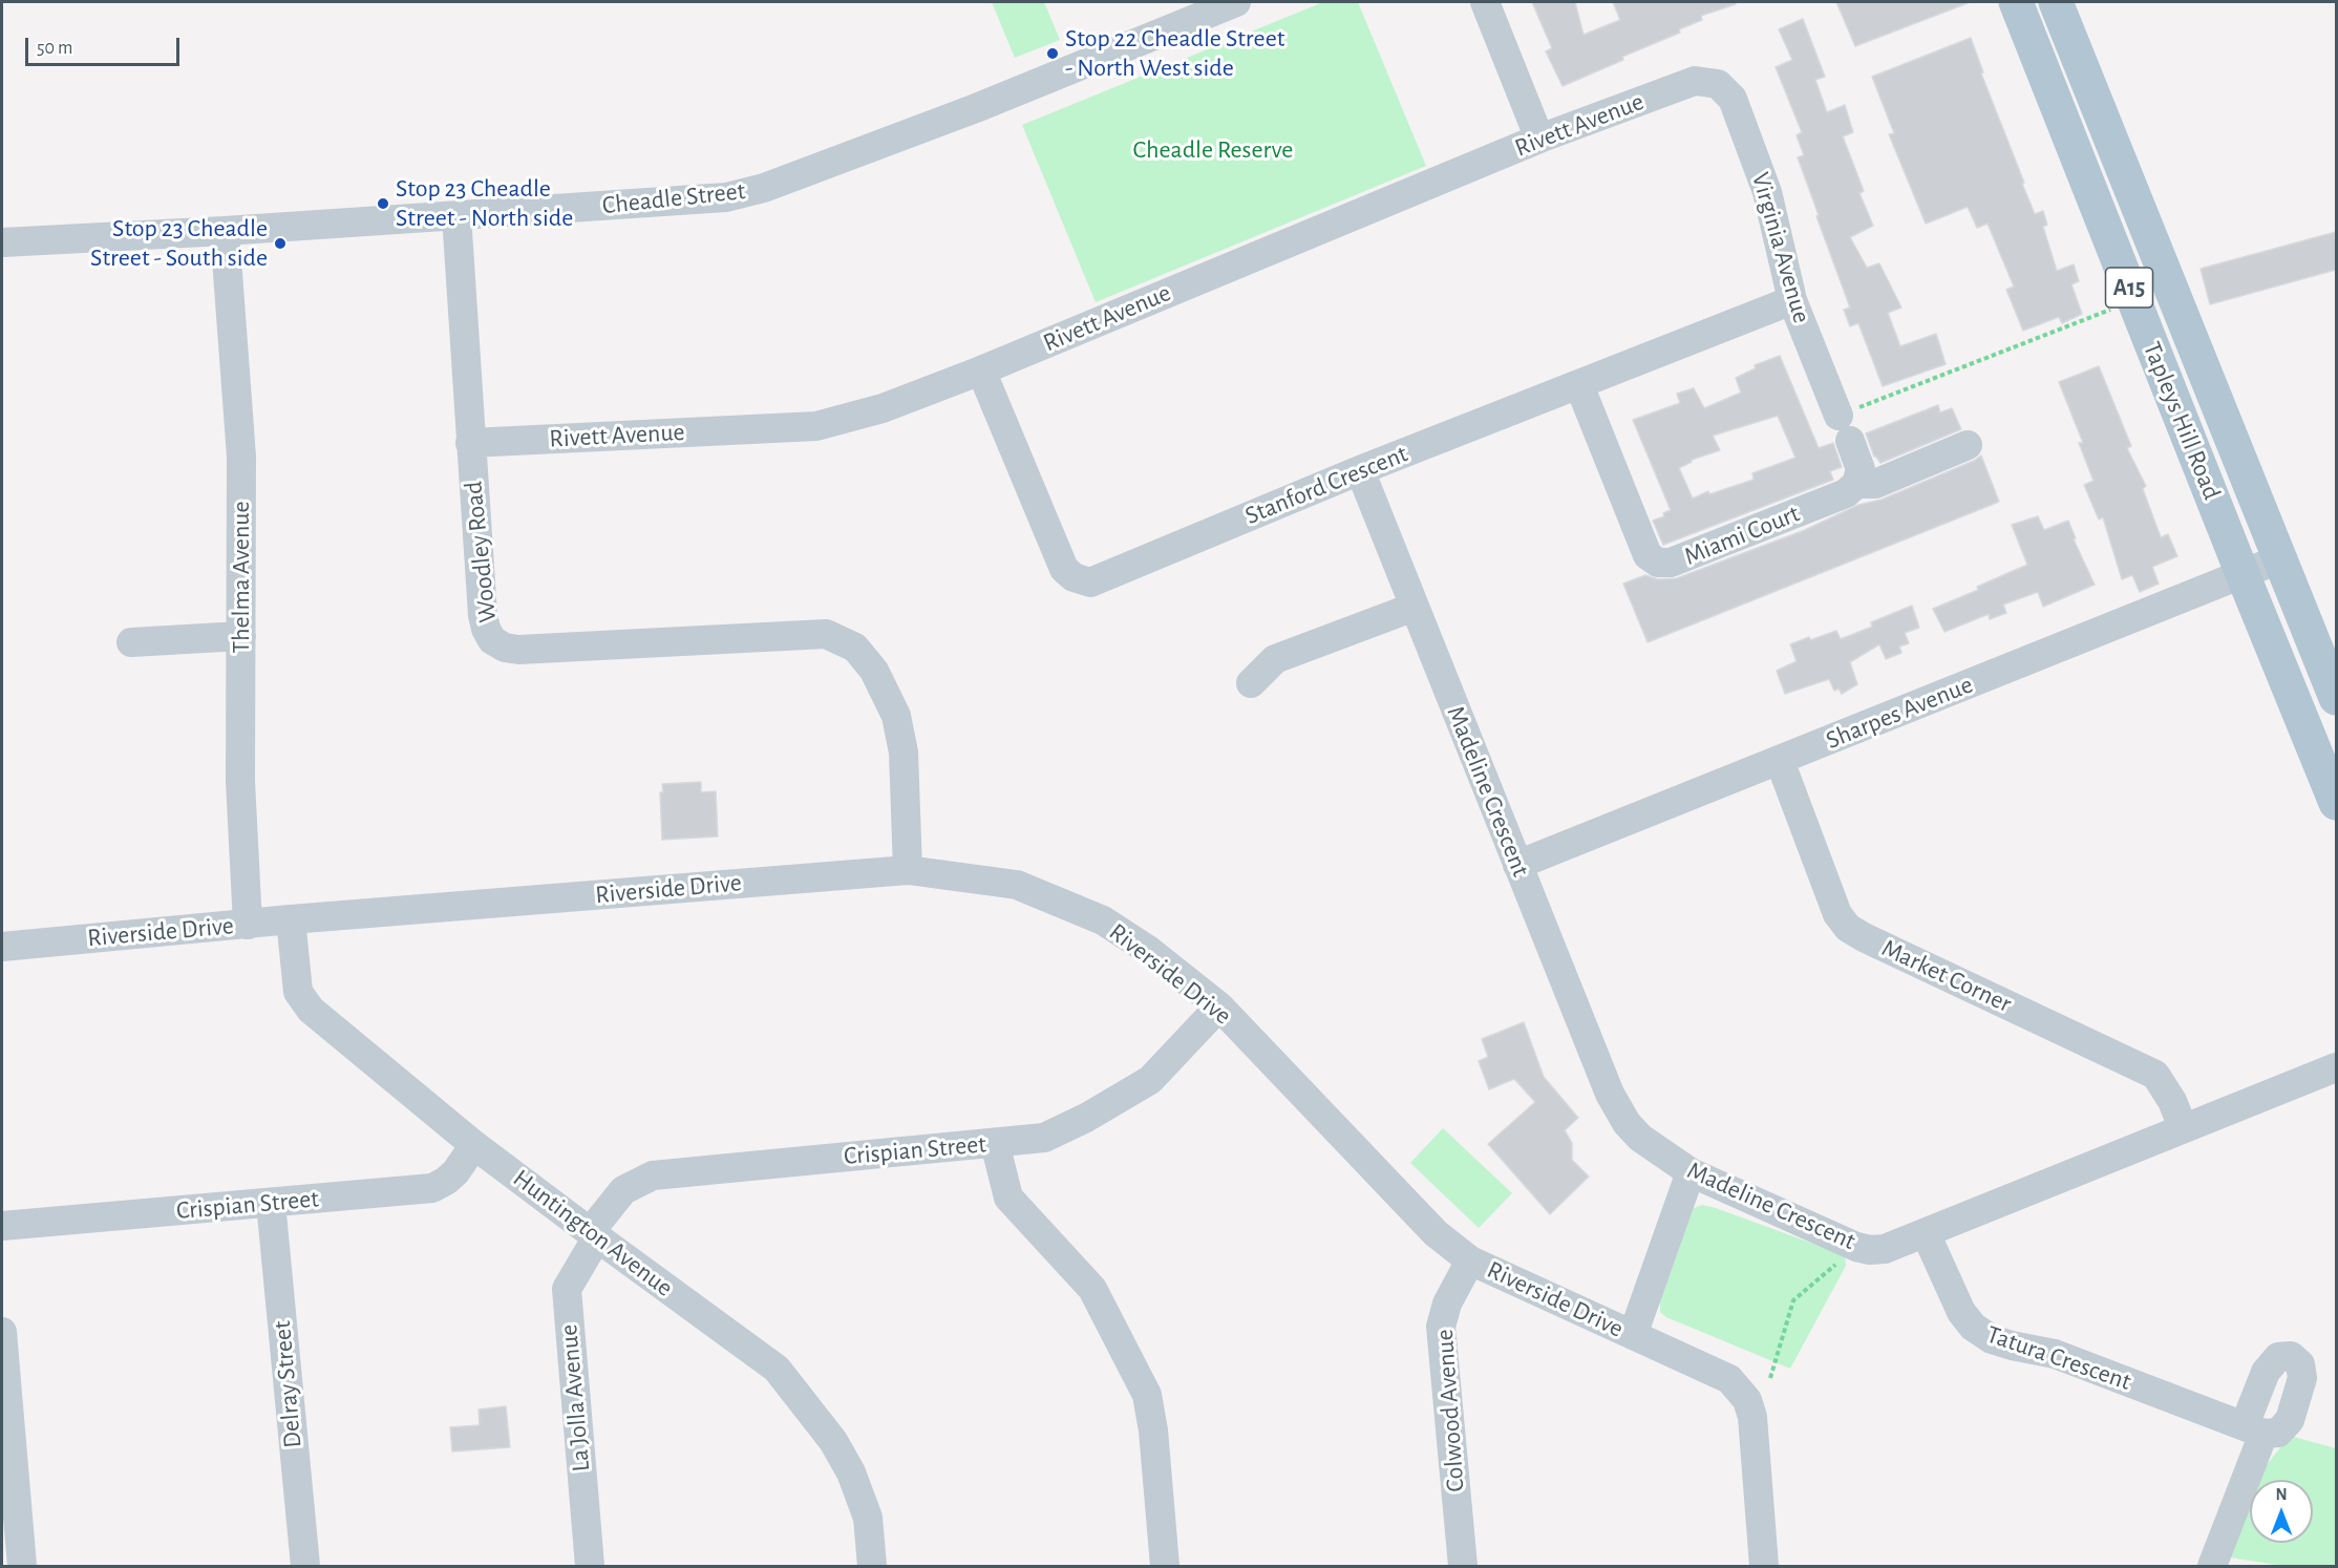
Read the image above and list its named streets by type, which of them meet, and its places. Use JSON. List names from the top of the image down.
{
  "streets": {
    "main road": ["A15", "Tapleys Hill Road"],
    "street": [
      "Rivett Avenue",
      "Cheadle Street",
      "Virginia Avenue",
      "Stanford Crescent",
      "Miami Court",
      "Woodley Road",
      "Thelma Avenue",
      "Sharpes Avenue",
      "Madeline Crescent",
      "Riverside Drive",
      "Market Corner",
      "Crispian Street",
      "Huntington Avenue",
      "Tatura Crescent",
      "Delray Street",
      "La Jolla Avenue",
      "Colwood Avenue"
    ]
  },
  "crossings": [
    ["Rivett Avenue", "Virginia Avenue"],
    ["Rivett Avenue", "Stanford Crescent"],
    ["Rivett Avenue", "Woodley Road"],
    ["Cheadle Street", "Woodley Road"],
    ["Cheadle Street", "Thelma Avenue"],
    ["Virginia Avenue", "Stanford Crescent"],
    ["Tapleys Hill Road", "Sharpes Avenue"],
    ["Stanford Crescent", "Miami Court"],
    ["Stanford Crescent", "Madeline Crescent"],
    ["Woodley Road", "Riverside Drive"],
    ["Thelma Avenue", "Riverside Drive"],
    ["Sharpes Avenue", "Madeline Crescent"],
    ["Sharpes Avenue", "Market Corner"],
    ["Madeline Crescent", "Market Corner"],
    ["Madeline Crescent", "Tatura Crescent"],
    ["Riverside Drive", "Crispian Street"],
    ["Riverside Drive", "Huntington Avenue"],
    ["Riverside Drive", "Colwood Avenue"],
    ["Crispian Street", "Huntington Avenue"],
    ["Crispian Street", "Delray Street"],
    ["Crispian Street", "La Jolla Avenue"],
    ["Huntington Avenue", "La Jolla Avenue"]
  ],
  "parks": ["Cheadle Reserve"],
  "places": ["Stop 22 Cheadle Street - North West side", "Stop 23 Cheadle Street - North side", "Stop 23 Cheadle Street - South side"],
  "scale_bar": "50 m",
  "north": "top"
}
